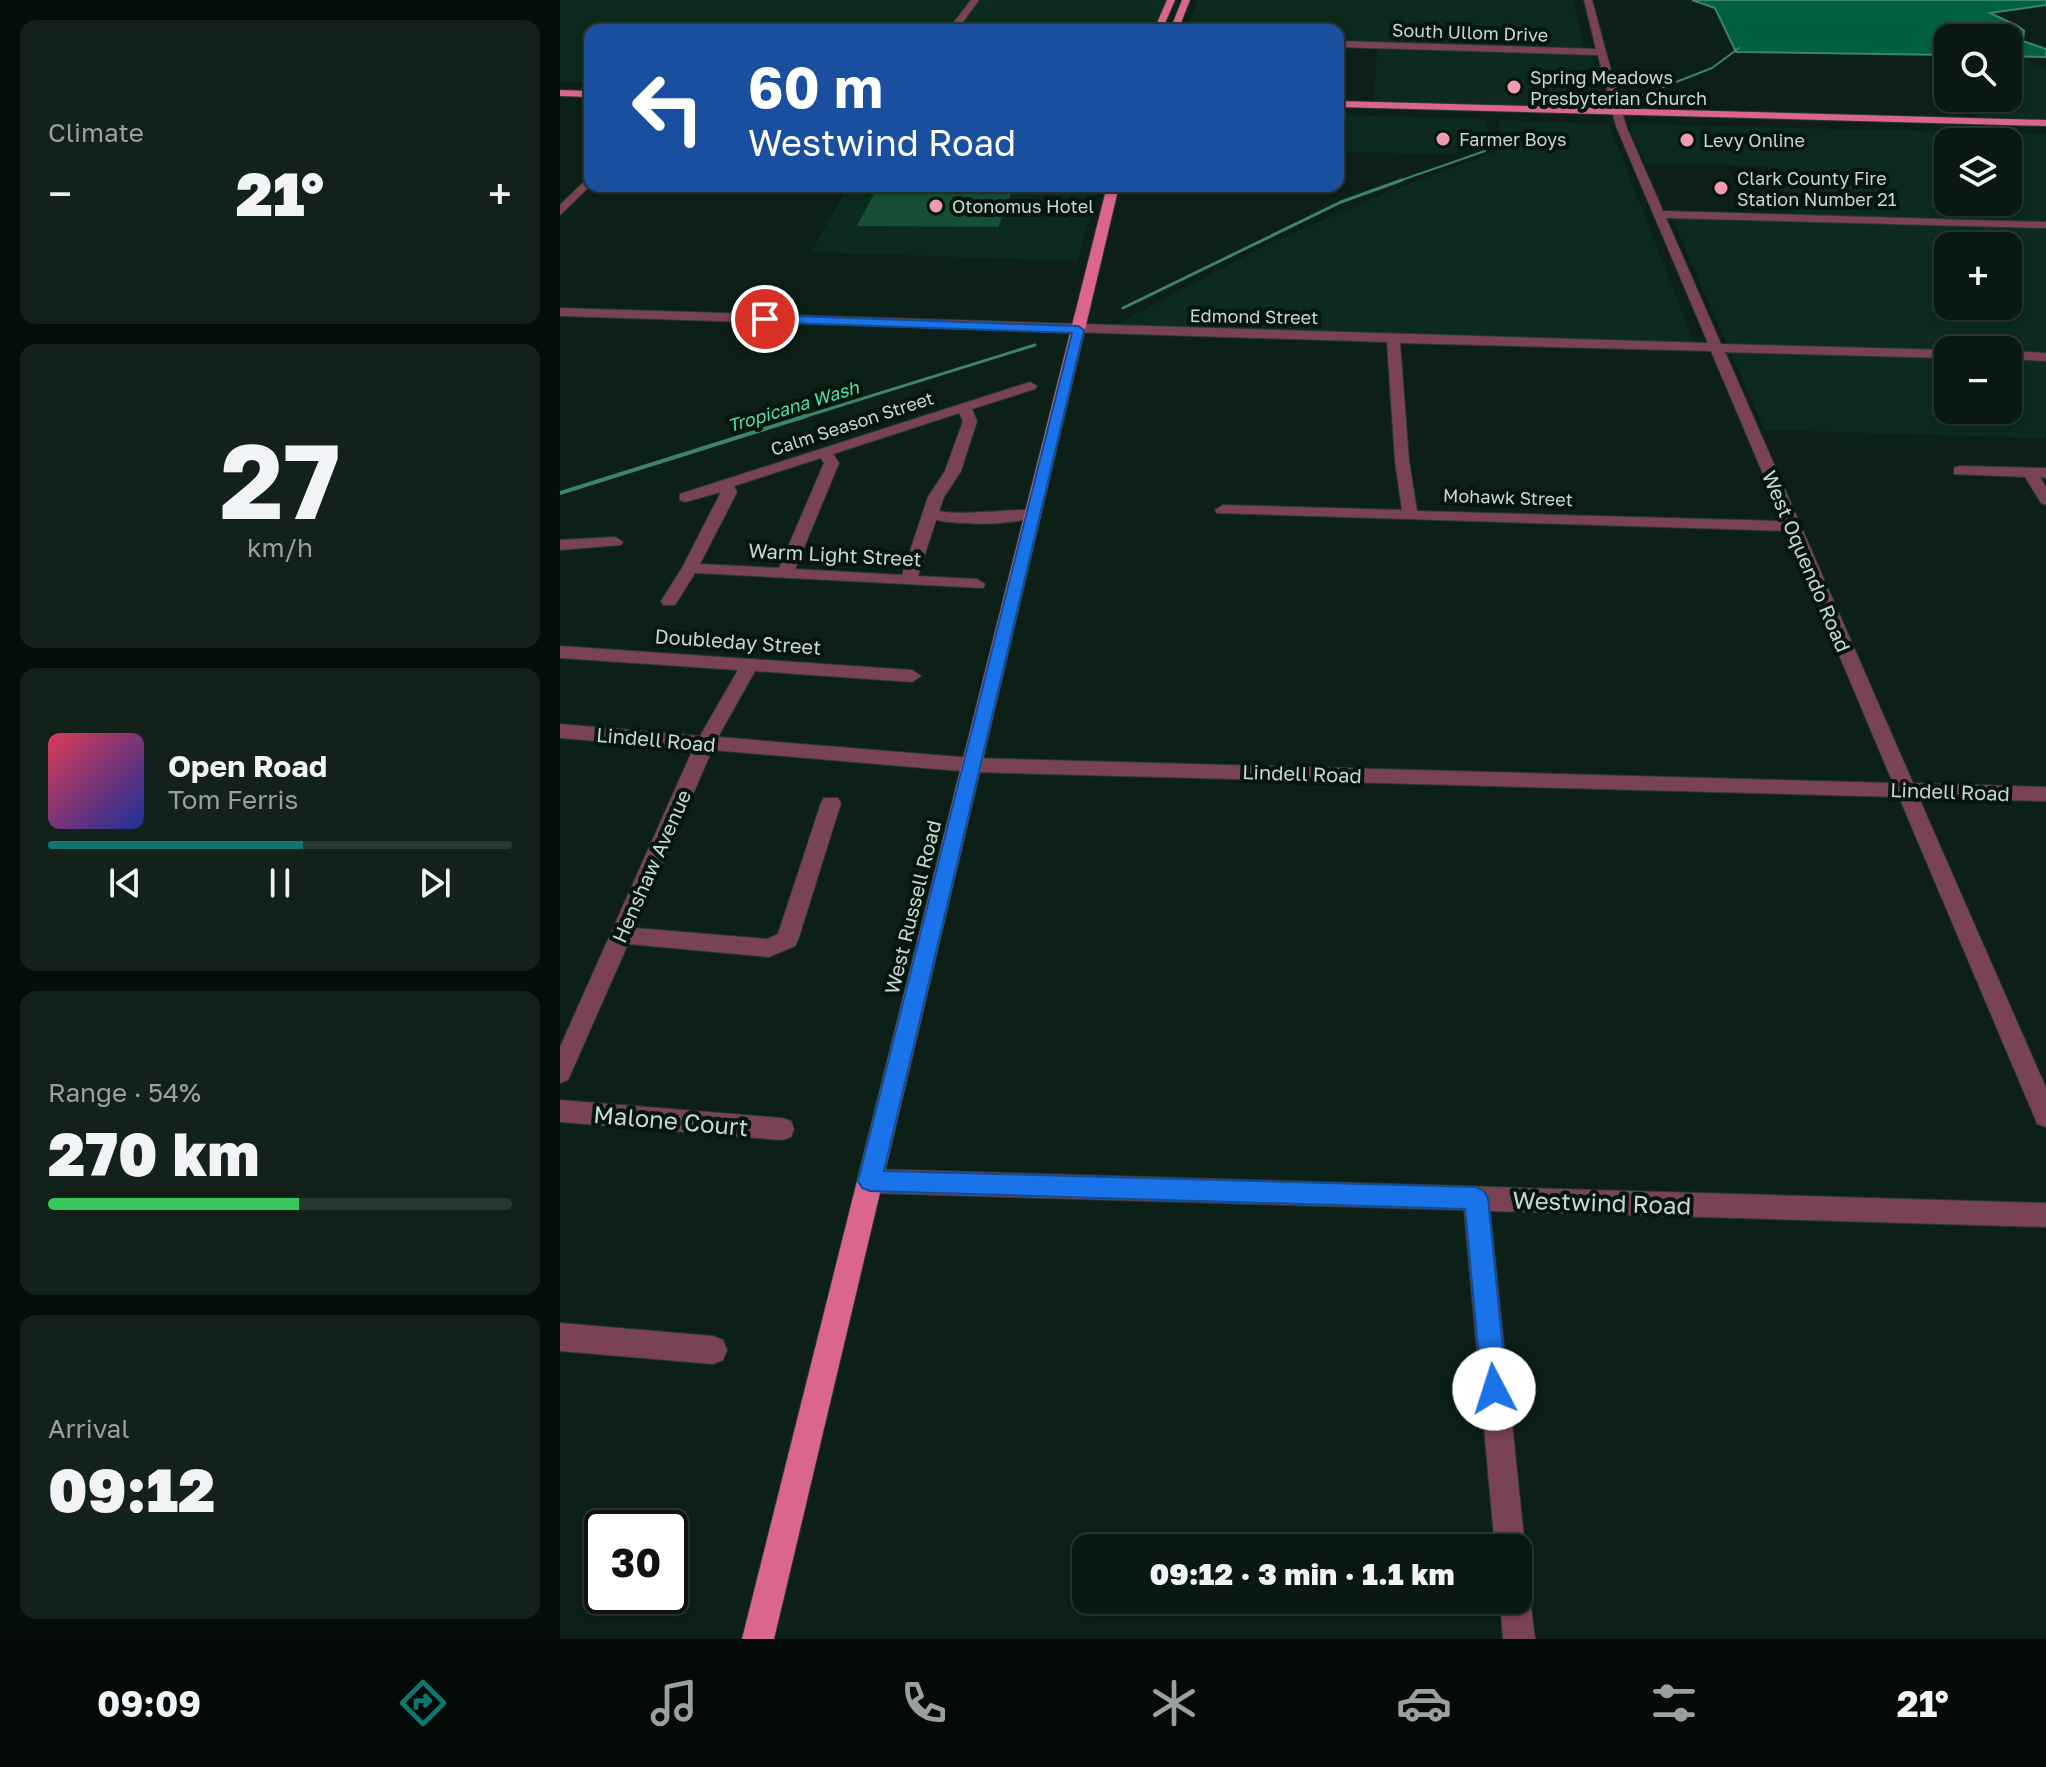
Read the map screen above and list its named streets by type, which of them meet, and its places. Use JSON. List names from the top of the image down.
{
  "streets": {
    "main road": ["West Russell Road"],
    "street": [
      "South Ullom Drive",
      "Edmond Street",
      "Calm Season Street",
      "Mohawk Street",
      "Warm Light Street",
      "West Oquendo Road",
      "Doubleday Street",
      "Lindell Road",
      "Henshaw Avenue",
      "Malone Court",
      "Westwind Road"
    ]
  },
  "crossings": [
    ["South Ullom Drive", "West Oquendo Road"],
    ["Edmond Street", "West Oquendo Road"],
    ["Edmond Street", "West Russell Road"],
    ["Mohawk Street", "West Oquendo Road"],
    ["West Oquendo Road", "Lindell Road"],
    ["Doubleday Street", "Henshaw Avenue"],
    ["Lindell Road", "Henshaw Avenue"],
    ["Lindell Road", "West Russell Road"],
    ["West Russell Road", "Westwind Road"]
  ],
  "water": ["Tropicana Wash"],
  "places": [
    "Spring Meadows Presbyterian Church",
    "Farmer Boys",
    "Levy Online",
    "Clark County Fire Station Number 21",
    "Otonomus Hotel"
  ],
  "page": {
    "tile": [
      "Climate",
      ["27", "km/h"],
      ["Range · 54%", "270 km"],
      ["Arrival", "09:12"]
    ],
    "map_buttons": ["+", "−"],
    "turn": ["60 m", "Westwind Road"],
    "heat": ["−", "21°", "+"],
    "song": ["Open Road", "Tom Ferris"],
    "limit": "30",
    "trip": "09:12 · 3 min · 1.1 km",
    "tabs": ["09:09", "21°"]
  }
}
